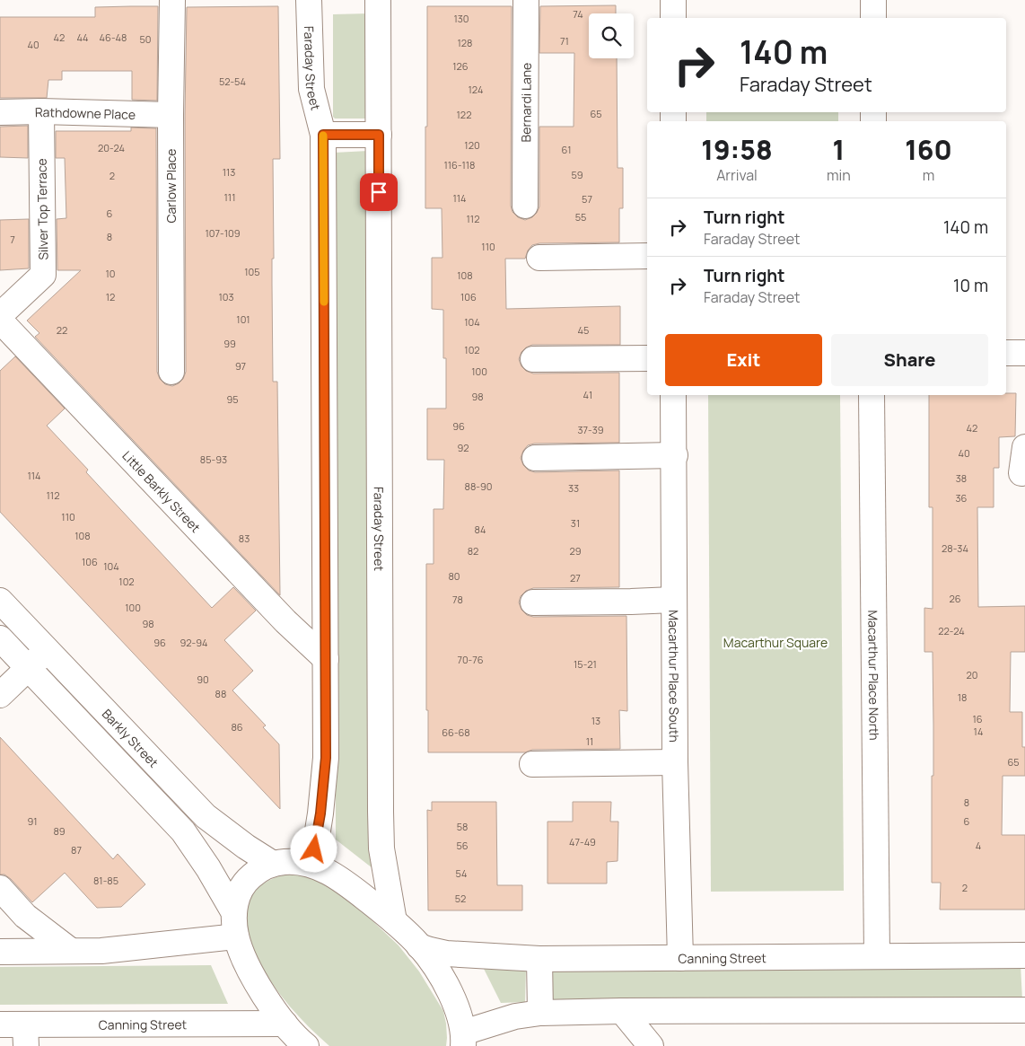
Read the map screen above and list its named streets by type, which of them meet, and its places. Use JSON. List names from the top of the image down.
{
  "streets": {
    "street": [
      "Faraday Street",
      "Bernardi Lane",
      "Rathdowne Place",
      "Carlow Place",
      "Silver Top Terrace",
      "Little Barkly Street",
      "Macarthur Place North",
      "Macarthur Place South",
      "Barkly Street",
      "Canning Street"
    ]
  },
  "crossings": [
    ["Faraday Street", "Little Barkly Street"],
    ["Rathdowne Place", "Carlow Place"],
    ["Rathdowne Place", "Silver Top Terrace"],
    ["Macarthur Place North", "Canning Street"],
    ["Macarthur Place South", "Canning Street"]
  ],
  "parks": ["Macarthur Square"],
  "house_numbers": [
    "74",
    "130",
    "42",
    "44",
    "46-48",
    "50",
    "71",
    "128",
    "40",
    "126",
    "52-54",
    "124",
    "65",
    "122",
    "120",
    "20-24",
    "61",
    "116-118",
    "113",
    "59",
    "2",
    "111",
    "114",
    "57",
    "6",
    "55",
    "112",
    "107-109",
    "8",
    "7",
    "110",
    "105",
    "10",
    "108",
    "12",
    "103",
    "106",
    "101",
    "104",
    "22",
    "45",
    "99",
    "102",
    "97",
    "100",
    "41",
    "98",
    "95",
    "96",
    "42",
    "37-39",
    "92",
    "40",
    "85-93",
    "114",
    "38",
    "88-90",
    "33",
    "112",
    "36",
    "110",
    "31",
    "84",
    "108",
    "83",
    "28-34",
    "82",
    "29",
    "106",
    "104",
    "80",
    "27",
    "102",
    "26",
    "78",
    "100",
    "98",
    "22-24",
    "96",
    "92-94",
    "70-76",
    "15-21",
    "20",
    "90",
    "88",
    "18",
    "16",
    "13",
    "86",
    "14",
    "66-68",
    "11",
    "65",
    "8",
    "91",
    "6",
    "58",
    "89",
    "47-49",
    "56",
    "4",
    "87",
    "54",
    "81-85",
    "2",
    "52"
  ],
  "page": {
    "turn": ["140 m", "Faraday Street"],
    "eta": [
      "19:58",
      "Arrival",
      "1",
      "min",
      "160",
      "m"
    ],
    "list": [
      {
        "name": "Turn right",
        "note": "Faraday Street",
        "value": "140 m"
      },
      {
        "name": "Turn right",
        "note": "Faraday Street",
        "value": "10 m"
      }
    ],
    "buttons": ["Exit", "Share"]
  }
}
